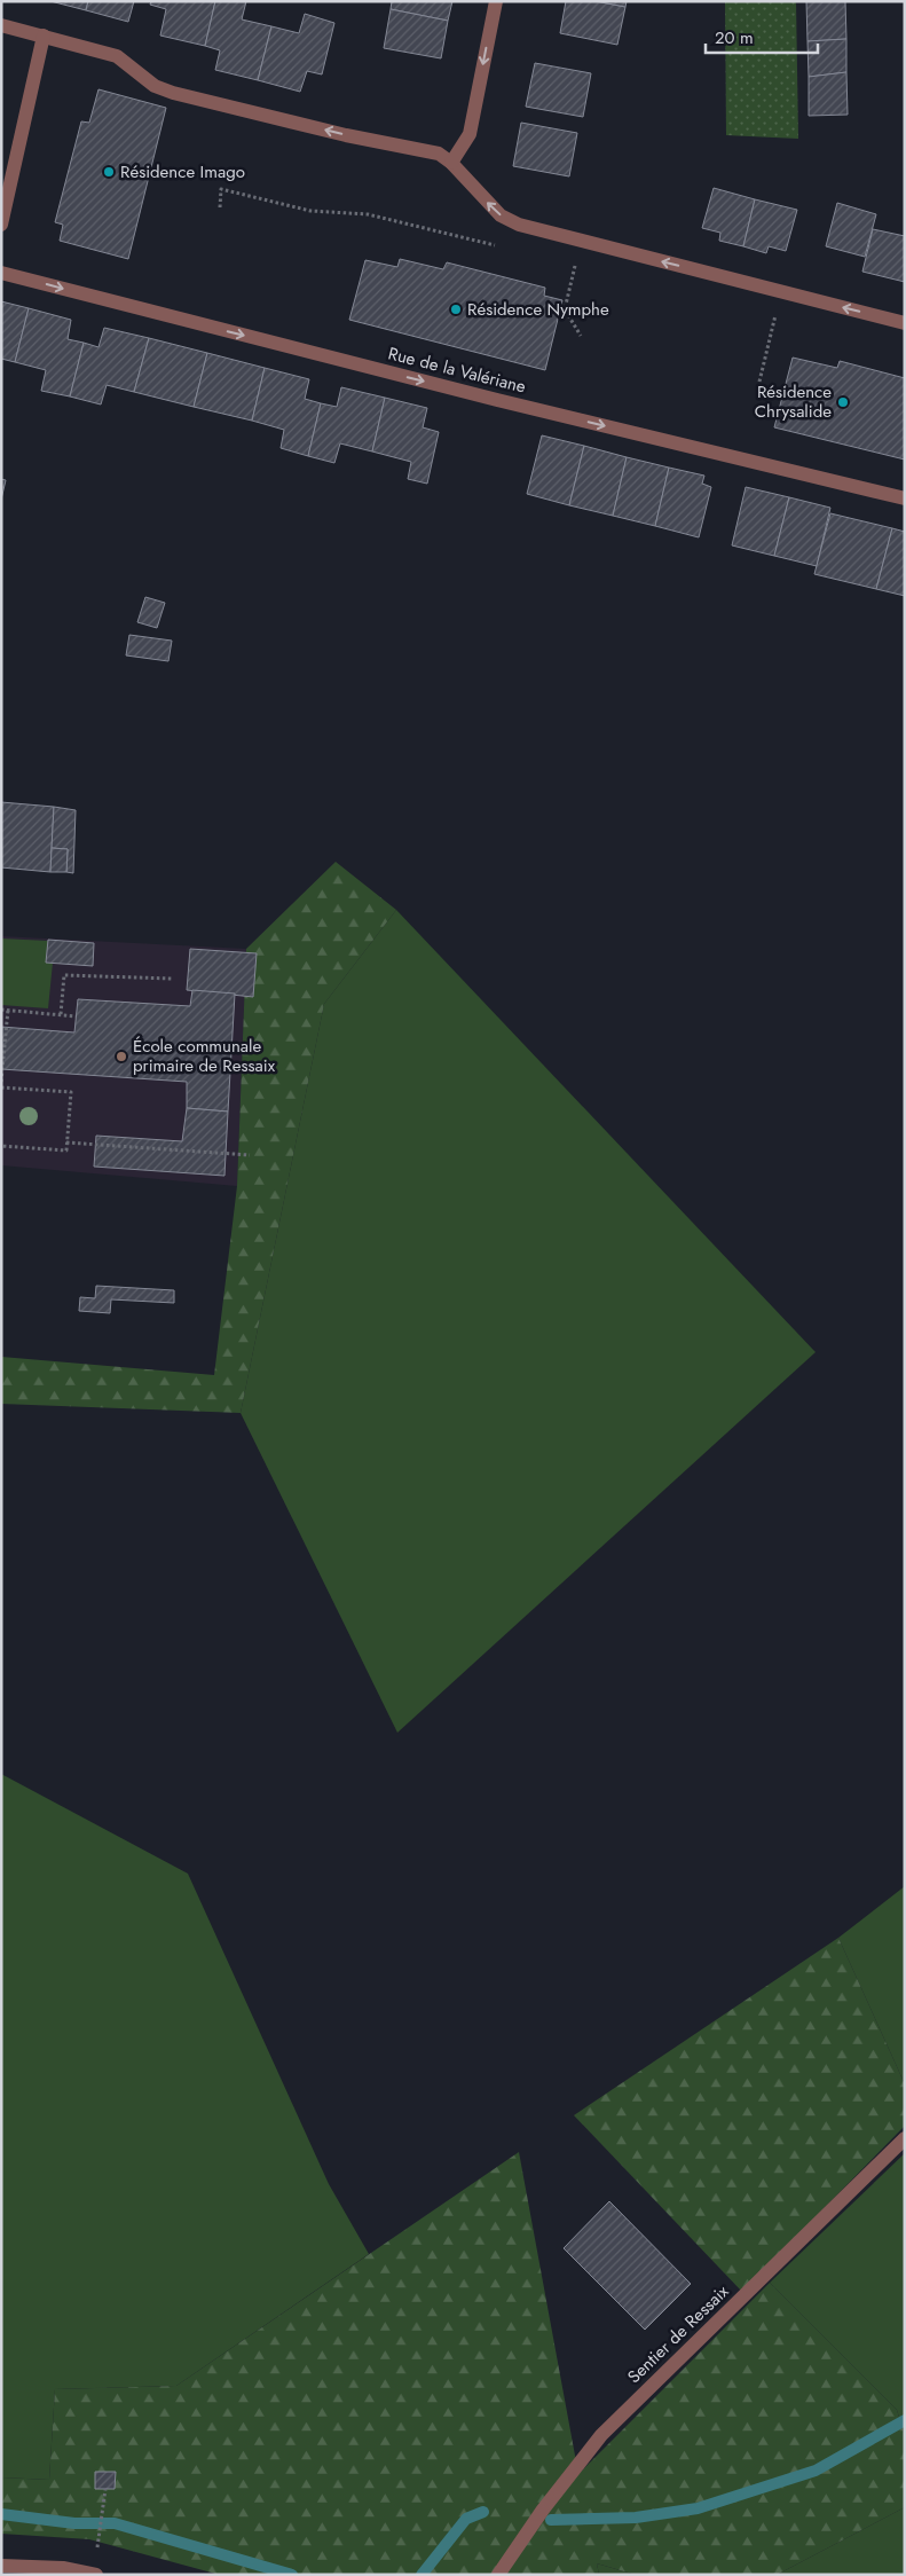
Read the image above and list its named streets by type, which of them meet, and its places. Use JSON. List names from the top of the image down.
{
  "streets": {
    "street": ["Rue de la Valériane", "Sentier de Ressaix"]
  },
  "one_way": ["Rue de la Valériane"],
  "places": [
    "Résidence Imago",
    "Résidence Nymphe",
    "Résidence Chrysalide",
    "École communale primaire de Ressaix"
  ],
  "scale_bar": "20 m"
}
